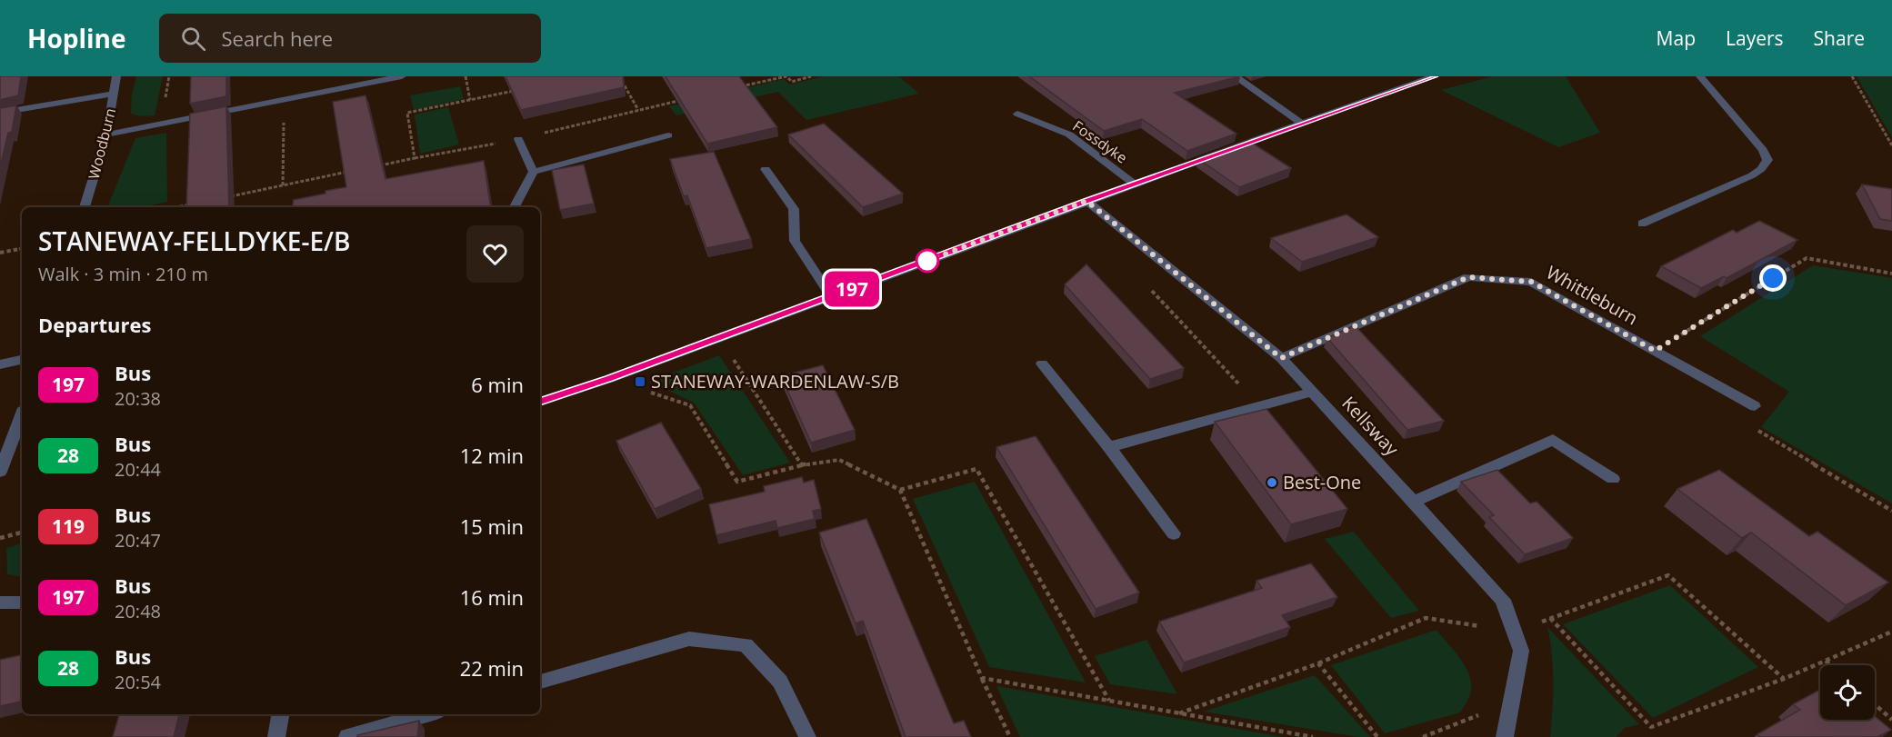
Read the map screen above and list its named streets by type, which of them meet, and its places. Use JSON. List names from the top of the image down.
{
  "streets": {
    "street": [
      "Fossdyke",
      "Woodburn",
      "Whittleburn",
      "Kellsway"
    ]
  },
  "crossings": [
    ["Whittleburn", "Kellsway"]
  ],
  "places": {
    "transit": ["STANEWAY-WARDENLAW-S/B"],
    "other": ["Best-One"]
  },
  "lines": ["bus line 197"],
  "page": {
    "header": "Hopline",
    "search": "Search here",
    "nav": ["Map", "Layers", "Share"],
    "on_map": "197",
    "heading": [
      ["STANEWAY-FELLDYKE-E/B", "Walk · 3 min · 210 m"],
      "Departures"
    ],
    "list": [
      {
        "mark": "197",
        "name": "Bus",
        "note": "20:38",
        "value": "6 min"
      },
      {
        "mark": "28",
        "name": "Bus",
        "note": "20:44",
        "value": "12 min"
      },
      {
        "mark": "119",
        "name": "Bus",
        "note": "20:47",
        "value": "15 min"
      },
      {
        "mark": "197",
        "name": "Bus",
        "note": "20:48",
        "value": "16 min"
      },
      {
        "mark": "28",
        "name": "Bus",
        "note": "20:54",
        "value": "22 min"
      }
    ]
  }
}
